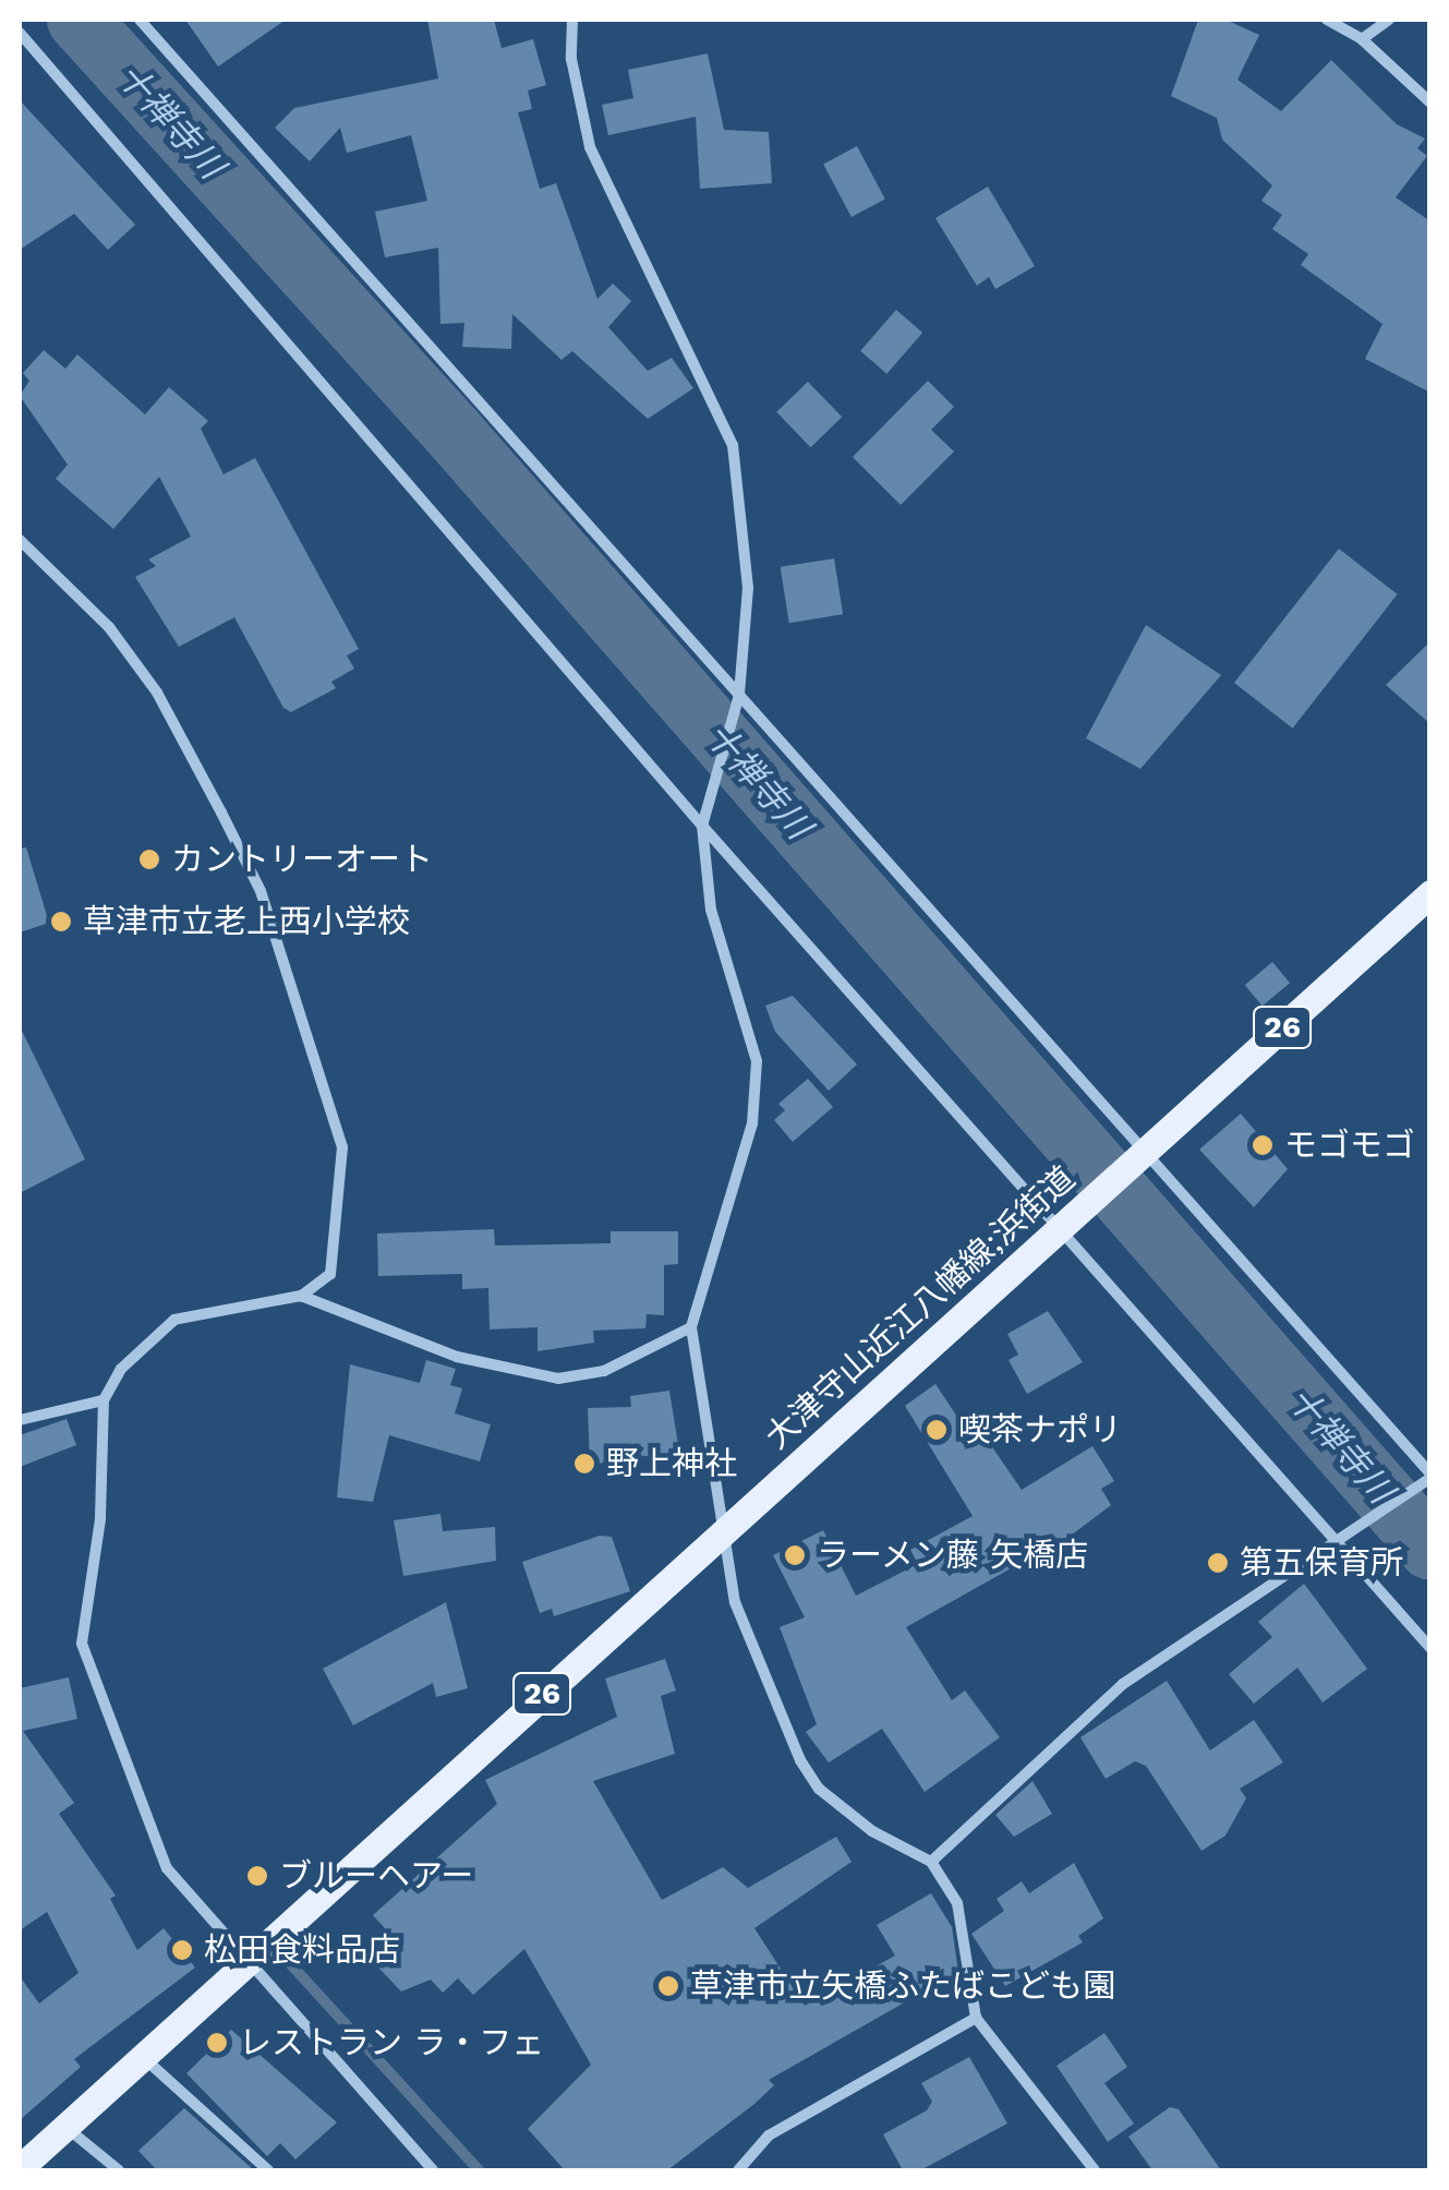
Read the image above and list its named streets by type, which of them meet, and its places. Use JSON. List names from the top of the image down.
{
  "streets": {
    "main road": ["26", "大津守山近江八幡線;浜街道"]
  },
  "water": ["十禅寺川"],
  "places": [
    "カントリーオート",
    "草津市立老上西小学校",
    "モゴモゴ",
    "喫茶ナポリ",
    "野上神社",
    "ラーメン藤 矢橋店",
    "第五保育所",
    "ブルーヘアー",
    "松田食料品店",
    "草津市立矢橋ふたばこども園",
    "レストラン ラ・フェ"
  ]
}
